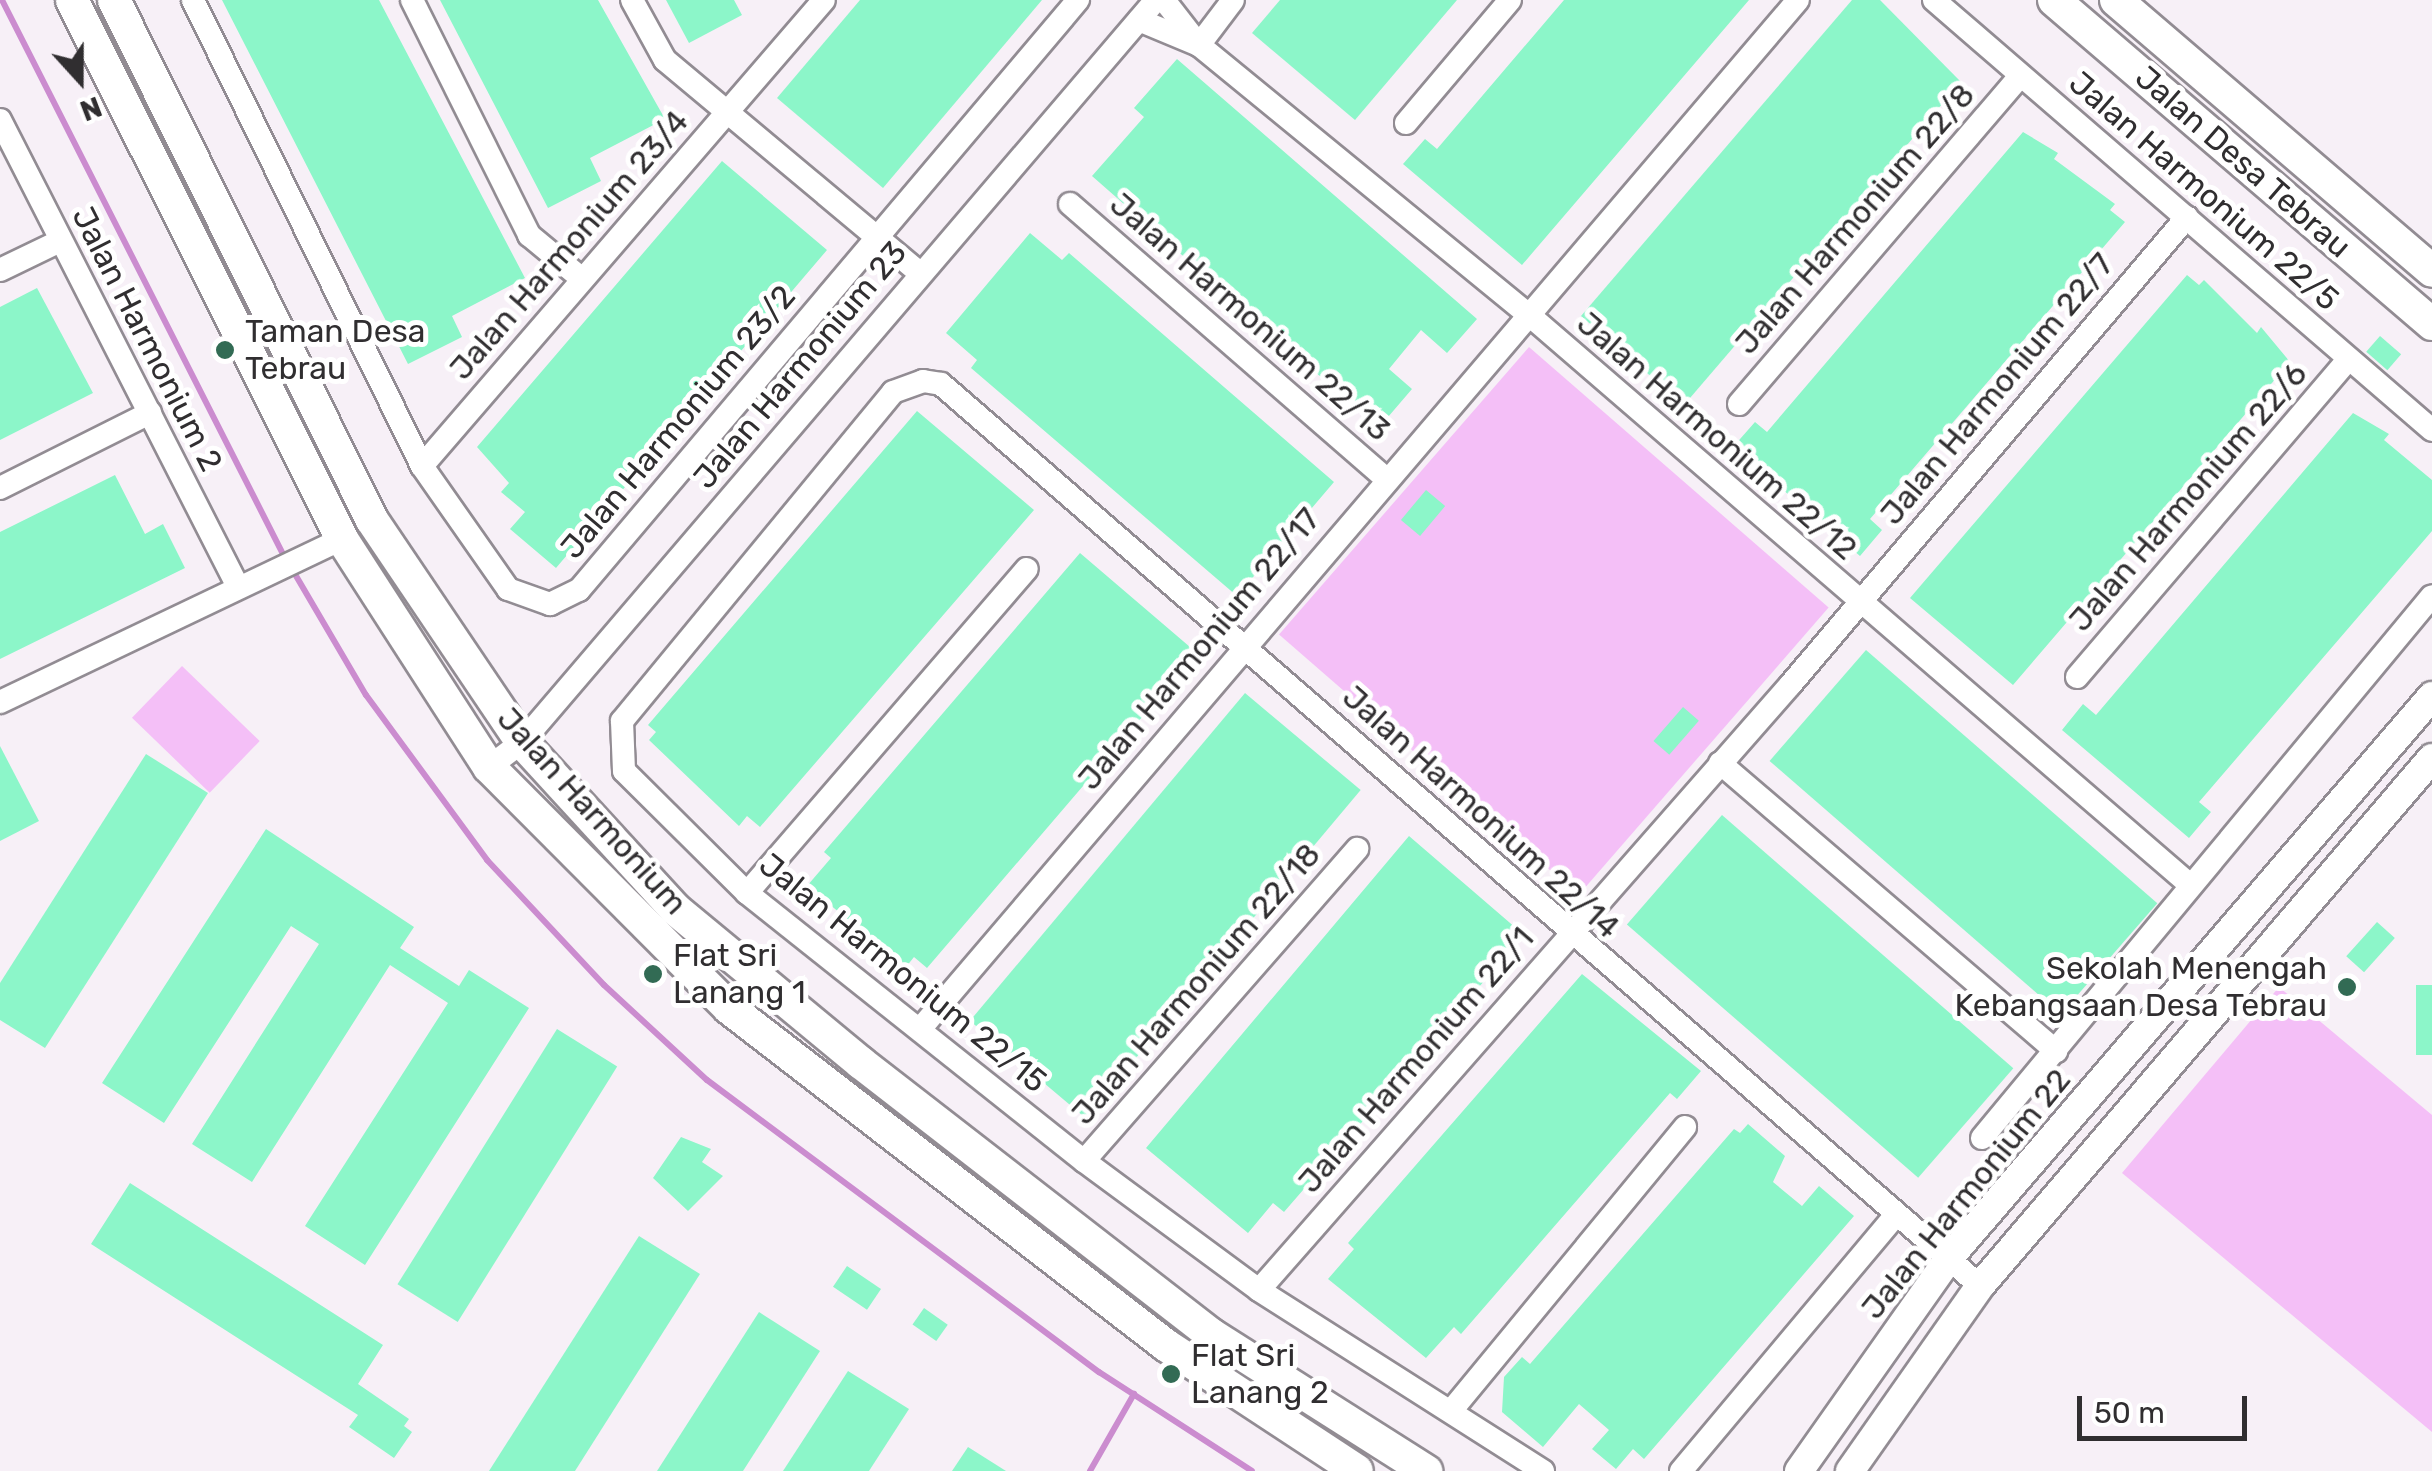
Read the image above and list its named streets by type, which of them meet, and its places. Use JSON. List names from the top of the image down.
{
  "streets": {
    "main road": ["Jalan Desa Tebrau", "Jalan Harmonium"],
    "street": [
      "Jalan Harmonium 22/5",
      "Jalan Harmonium 22/8",
      "Jalan Harmonium 23/4",
      "Jalan Harmonium 22/13",
      "Jalan Harmonium 2",
      "Jalan Harmonium 23",
      "Jalan Harmonium 22/7",
      "Jalan Harmonium 23/2",
      "Jalan Harmonium 22/12",
      "Jalan Harmonium 22/6",
      "Jalan Harmonium 22/17",
      "Jalan Harmonium 22/14",
      "Jalan Harmonium 22/15",
      "Jalan Harmonium 22/18",
      "Jalan Harmonium 22/1",
      "Jalan Harmonium 22"
    ]
  },
  "crossings": [
    ["Jalan Harmonium 22/5", "Jalan Harmonium 22/8"],
    ["Jalan Harmonium 22/5", "Jalan Harmonium 22/7"],
    ["Jalan Harmonium 22/5", "Jalan Harmonium 22/6"],
    ["Jalan Harmonium 23/4", "Jalan Harmonium 23/2"],
    ["Jalan Harmonium 22/13", "Jalan Harmonium 22/17"],
    ["Jalan Harmonium 23", "Jalan Harmonium 22/12"],
    ["Jalan Harmonium 23", "Jalan Harmonium"],
    ["Jalan Harmonium 22/7", "Jalan Harmonium 22/12"],
    ["Jalan Harmonium 22/7", "Jalan Harmonium 22/1"],
    ["Jalan Harmonium 22/12", "Jalan Harmonium 22/17"],
    ["Jalan Harmonium 22/12", "Jalan Harmonium 22/1"],
    ["Jalan Harmonium 22/17", "Jalan Harmonium 22/14"],
    ["Jalan Harmonium 22/17", "Jalan Harmonium 22/15"],
    ["Jalan Harmonium 22/14", "Jalan Harmonium 22/15"],
    ["Jalan Harmonium 22/14", "Jalan Harmonium 22/1"],
    ["Jalan Harmonium 22/14", "Jalan Harmonium 22"],
    ["Jalan Harmonium 22/15", "Jalan Harmonium 22/18"],
    ["Jalan Harmonium 22/15", "Jalan Harmonium 22/1"]
  ],
  "places": [
    "Taman Desa Tebrau",
    "Flat Sri Lanang 1",
    "Sekolah Menengah Kebangsaan Desa Tebrau",
    "Flat Sri Lanang 2"
  ],
  "scale_bar": "50 m",
  "north": "bottom"
}
